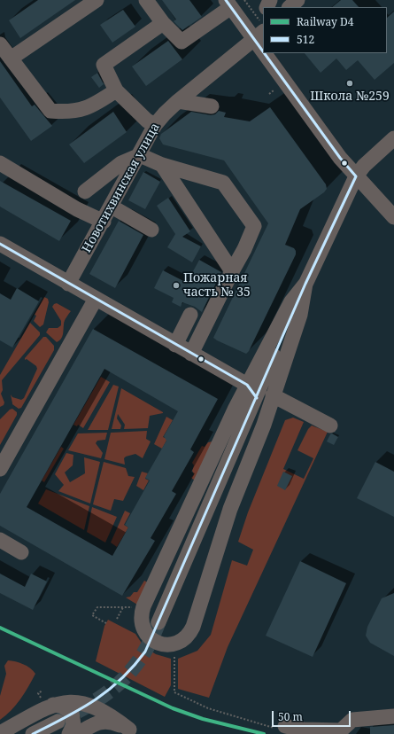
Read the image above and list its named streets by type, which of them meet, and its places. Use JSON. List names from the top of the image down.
{
  "streets": {
    "street": ["Новотихвинская улица"]
  },
  "places": ["Школа №259", "Пожарная часть № 35"],
  "lines": ["transit line 512", "rail line D4"],
  "legend": ["Railway D4", "512"],
  "scale_bar": "50 m"
}
